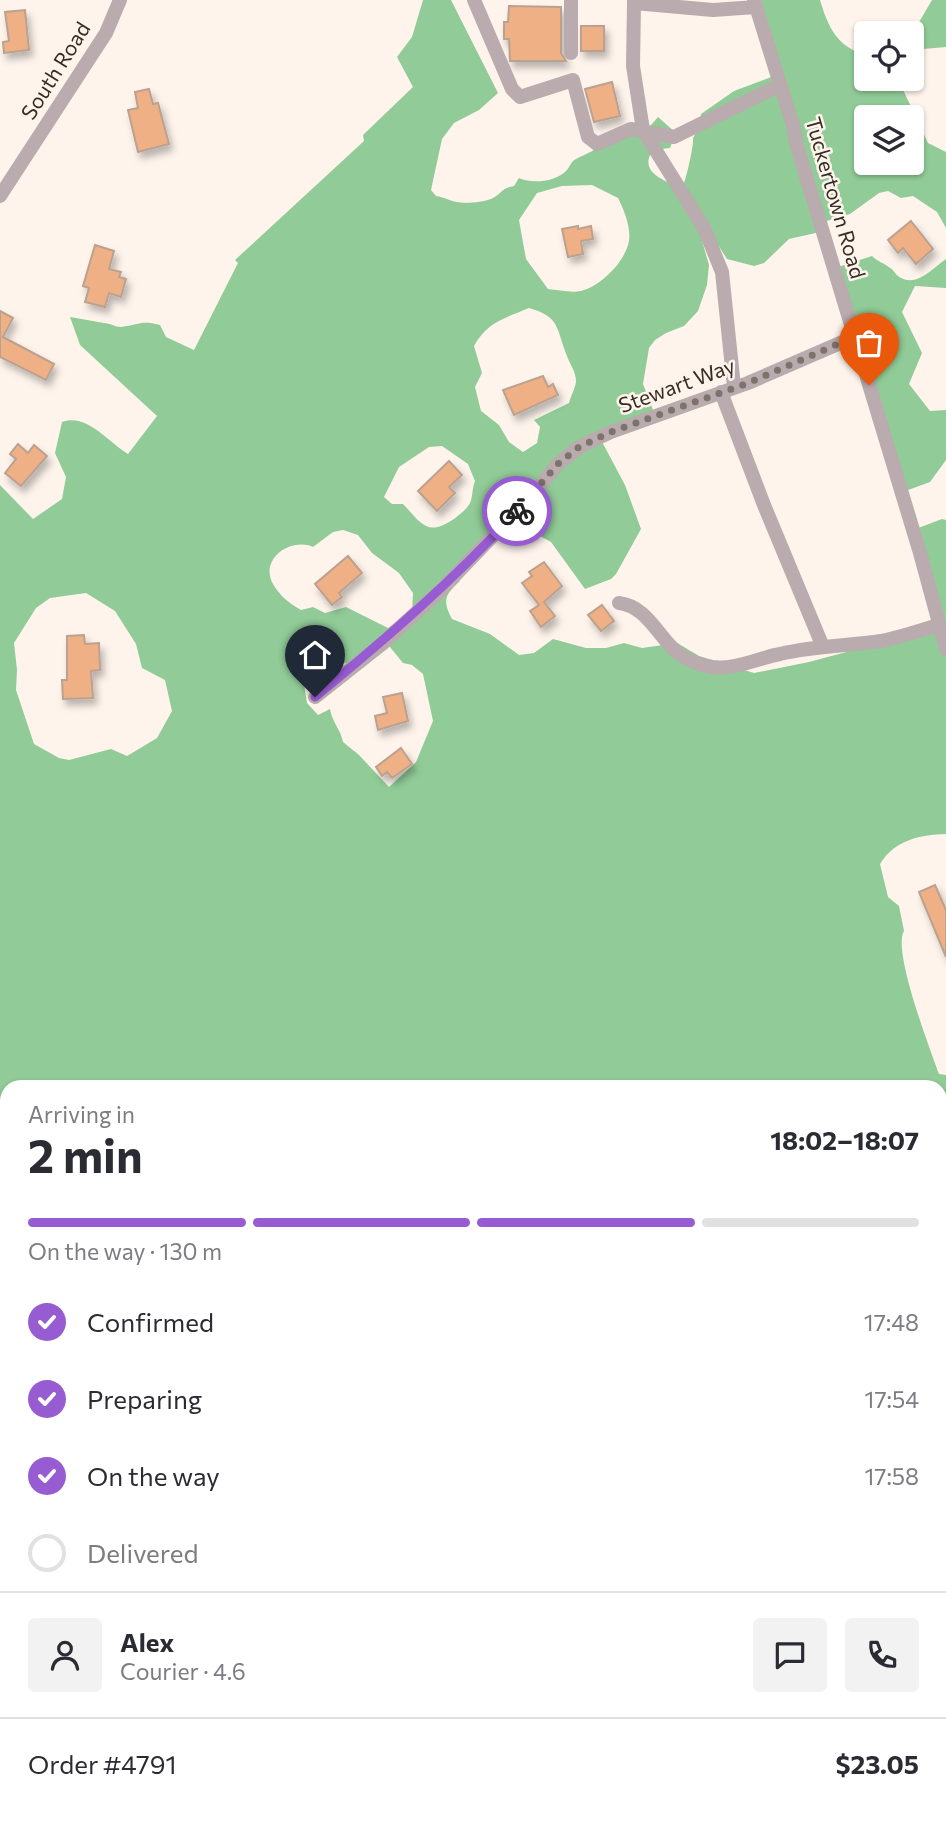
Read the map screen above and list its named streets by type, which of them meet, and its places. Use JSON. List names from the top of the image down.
{
  "streets": {
    "street": ["South Road", "Tuckertown Road", "Stewart Way"]
  },
  "crossings": [
    ["Tuckertown Road", "Stewart Way"]
  ],
  "page": {
    "heading": ["2 min", "Arriving in", "18:02–18:07"],
    "panel": [
      "Alex",
      "Courier · 4.6",
      "Order #4791",
      "$23.05"
    ],
    "bar": "On the way · 130 m",
    "list": [
      ["Confirmed", "17:48"],
      ["Preparing", "17:54"],
      ["On the way", "17:58"],
      "Delivered"
    ]
  }
}
